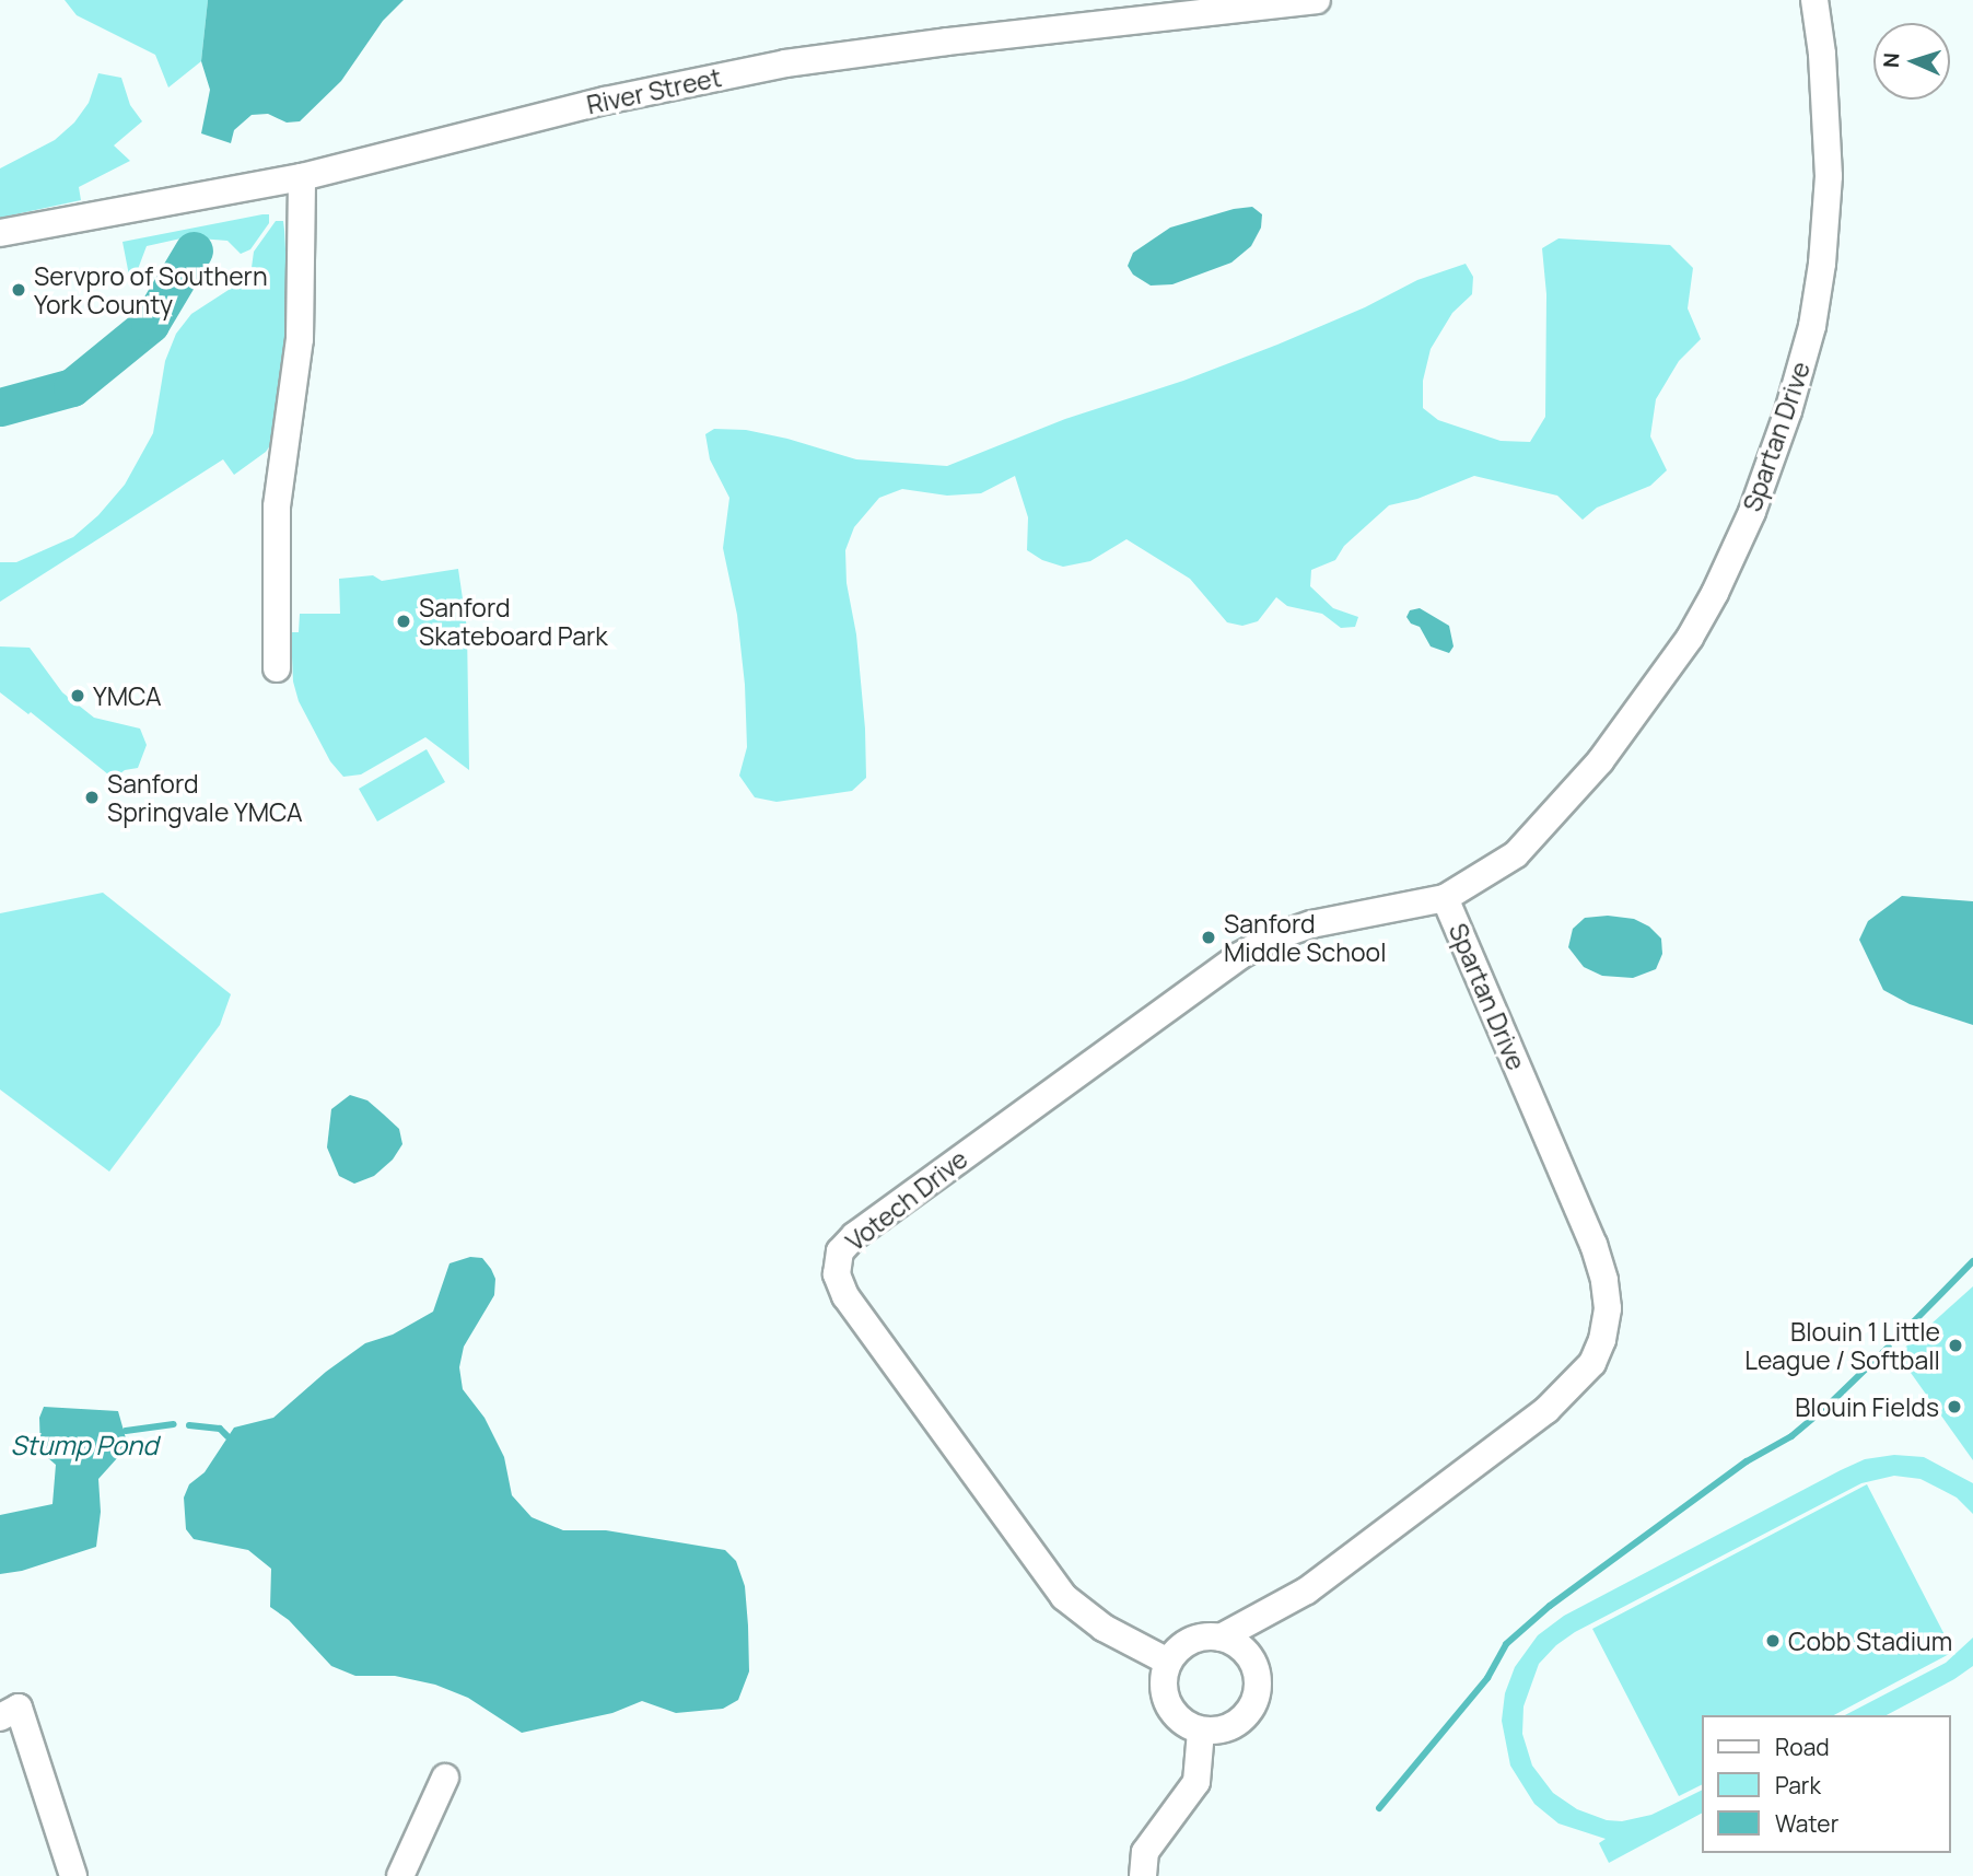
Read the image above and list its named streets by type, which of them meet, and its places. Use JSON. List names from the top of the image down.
{
  "streets": {
    "street": ["River Street", "Spartan Drive", "Votech Drive"]
  },
  "crossings": [
    ["Spartan Drive", "Votech Drive"]
  ],
  "water": ["Stump Pond"],
  "places": [
    "Servpro of Southern York County",
    "Sanford Skateboard Park",
    "YMCA",
    "Sanford Springvale YMCA",
    "Sanford Middle School",
    "Blouin 1 Little League / Softball",
    "Blouin Fields",
    "Cobb Stadium"
  ],
  "legend": ["Road", "Park", "Water"],
  "north": "left"
}
